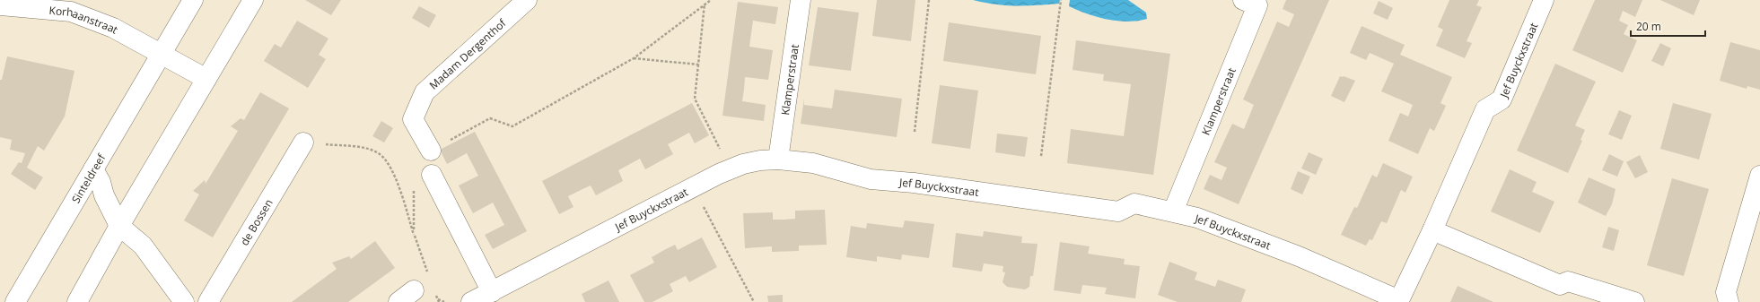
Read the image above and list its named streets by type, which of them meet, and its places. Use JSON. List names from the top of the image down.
{
  "streets": {
    "street": [
      "Korhaanstraat",
      "Madam Dergenthof",
      "Jef Buyckxstraat",
      "Klamperstraat",
      "Sinteldreef",
      "de Bossen"
    ]
  },
  "crossings": [
    ["Korhaanstraat", "Sinteldreef"],
    ["Jef Buyckxstraat", "Klamperstraat"]
  ],
  "scale_bar": "20 m"
}
